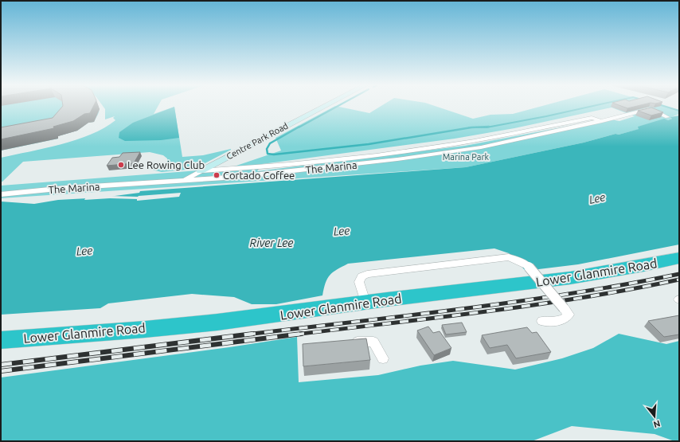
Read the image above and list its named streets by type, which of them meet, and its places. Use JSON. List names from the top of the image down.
{
  "streets": {
    "highway": ["Lower Glanmire Road"],
    "street": ["Centre Park Road", "The Marina"]
  },
  "crossings": [
    ["Centre Park Road", "The Marina"]
  ],
  "water": ["Lee", "River Lee"],
  "parks": ["Marina Park"],
  "places": ["Lee Rowing Club", "Cortado Coffee"],
  "north": "bottom"
}
